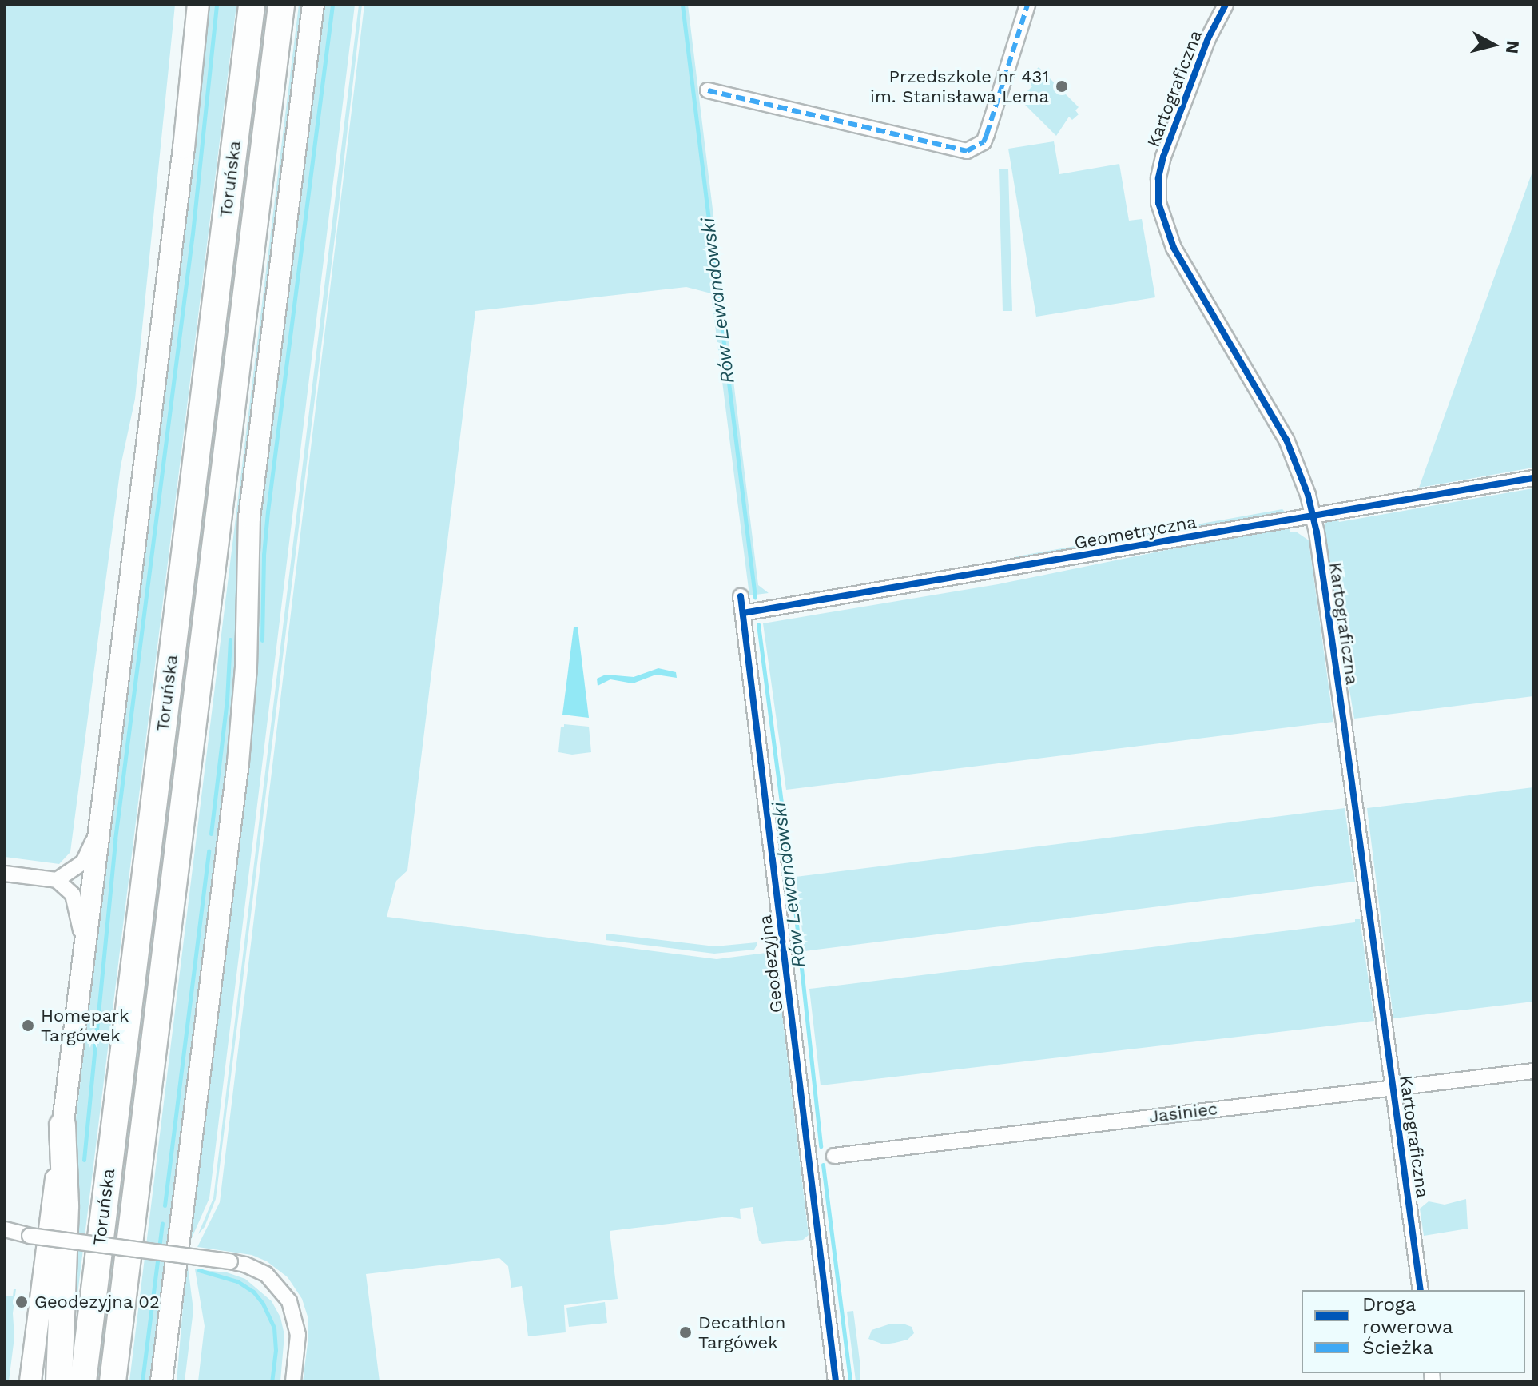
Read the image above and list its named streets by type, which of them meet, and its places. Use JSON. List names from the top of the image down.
{
  "streets": {
    "highway": ["Toruńska"],
    "street": [
      "Kartograficzna",
      "Geometryczna",
      "Geodezyjna",
      "Jasiniec"
    ]
  },
  "crossings": [
    ["Kartograficzna", "Geometryczna"],
    ["Kartograficzna", "Jasiniec"],
    ["Geometryczna", "Geodezyjna"]
  ],
  "water": ["Rów Lewandowski"],
  "places": [
    "Przedszkole nr 431 im. Stanisława Lema",
    "Homepark Targówek",
    "Geodezyjna 02",
    "Decathlon Targówek"
  ],
  "legend": ["Droga rowerowa", "Ścieżka"],
  "north": "right"
}
